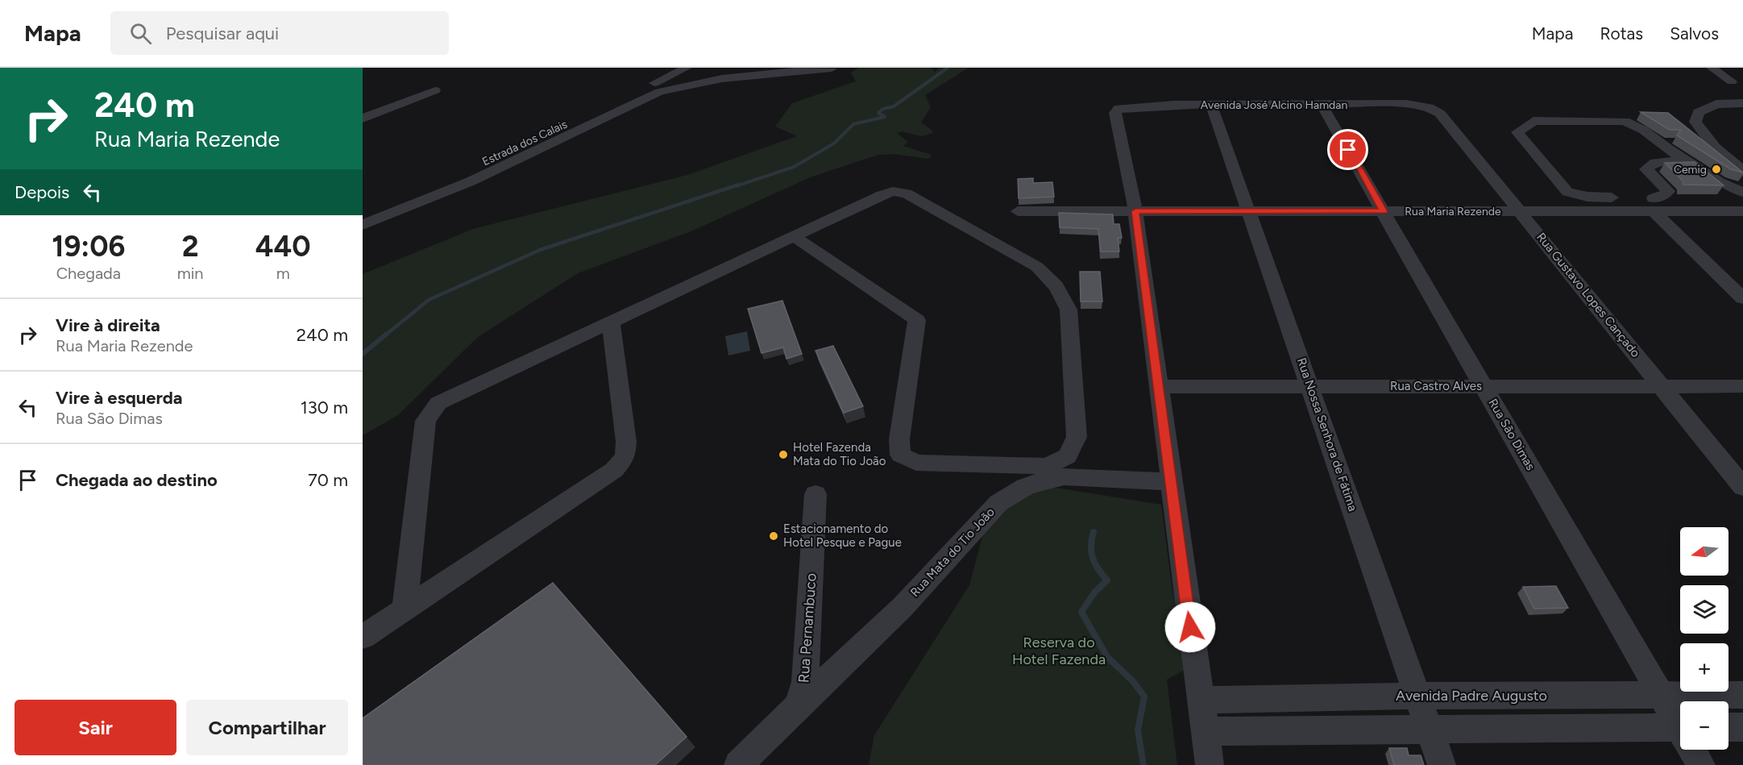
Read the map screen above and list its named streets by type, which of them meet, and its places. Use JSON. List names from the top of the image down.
{
  "streets": {
    "street": [
      "Avenida José Alcino Hamdan",
      "Estrada dos Calais",
      "Rua Maria Rezende",
      "Rua Gustavo Lopes Cançado",
      "Rua Castro Alves",
      "Rua Nossa Senhora de Fátima",
      "Rua São Dimas",
      "Rua Mata do Tio João",
      "Rua Pernambuco",
      "Avenida Padre Augusto"
    ]
  },
  "crossings": [
    ["Avenida José Alcino Hamdan", "Rua Maria Rezende"],
    ["Avenida José Alcino Hamdan", "Rua Gustavo Lopes Cançado"],
    ["Avenida José Alcino Hamdan", "Rua Nossa Senhora de Fátima"],
    ["Avenida José Alcino Hamdan", "Rua São Dimas"],
    ["Rua Maria Rezende", "Rua Gustavo Lopes Cançado"],
    ["Rua Maria Rezende", "Rua Nossa Senhora de Fátima"],
    ["Rua Maria Rezende", "Rua São Dimas"],
    ["Rua Gustavo Lopes Cançado", "Rua Castro Alves"],
    ["Rua Castro Alves", "Rua Nossa Senhora de Fátima"],
    ["Rua Castro Alves", "Rua São Dimas"],
    ["Rua Nossa Senhora de Fátima", "Avenida Padre Augusto"],
    ["Rua São Dimas", "Avenida Padre Augusto"],
    ["Rua Mata do Tio João", "Rua Pernambuco"]
  ],
  "parks": ["Reserva do Hotel Fazenda"],
  "places": ["Cemig", "Hotel Fazenda Mata do Tio João", "Estacionamento do Hotel Pesque e Pague"],
  "north": "left",
  "page": {
    "header": "Mapa",
    "search": "Pesquisar aqui",
    "nav": ["Mapa", "Rotas", "Salvos"],
    "turn": ["240 m", "Rua Maria Rezende"],
    "then": "Depois",
    "eta": [
      "19:06",
      "Chegada",
      "2",
      "min",
      "440",
      "m"
    ],
    "list": [
      {
        "name": "Vire à direita",
        "note": "Rua Maria Rezende",
        "value": "240 m"
      },
      {
        "name": "Vire à esquerda",
        "note": "Rua São Dimas",
        "value": "130 m"
      },
      {
        "name": "Chegada ao destino",
        "value": "70 m"
      }
    ],
    "map_buttons": ["+", "−"],
    "buttons": ["Sair", "Compartilhar"]
  }
}
